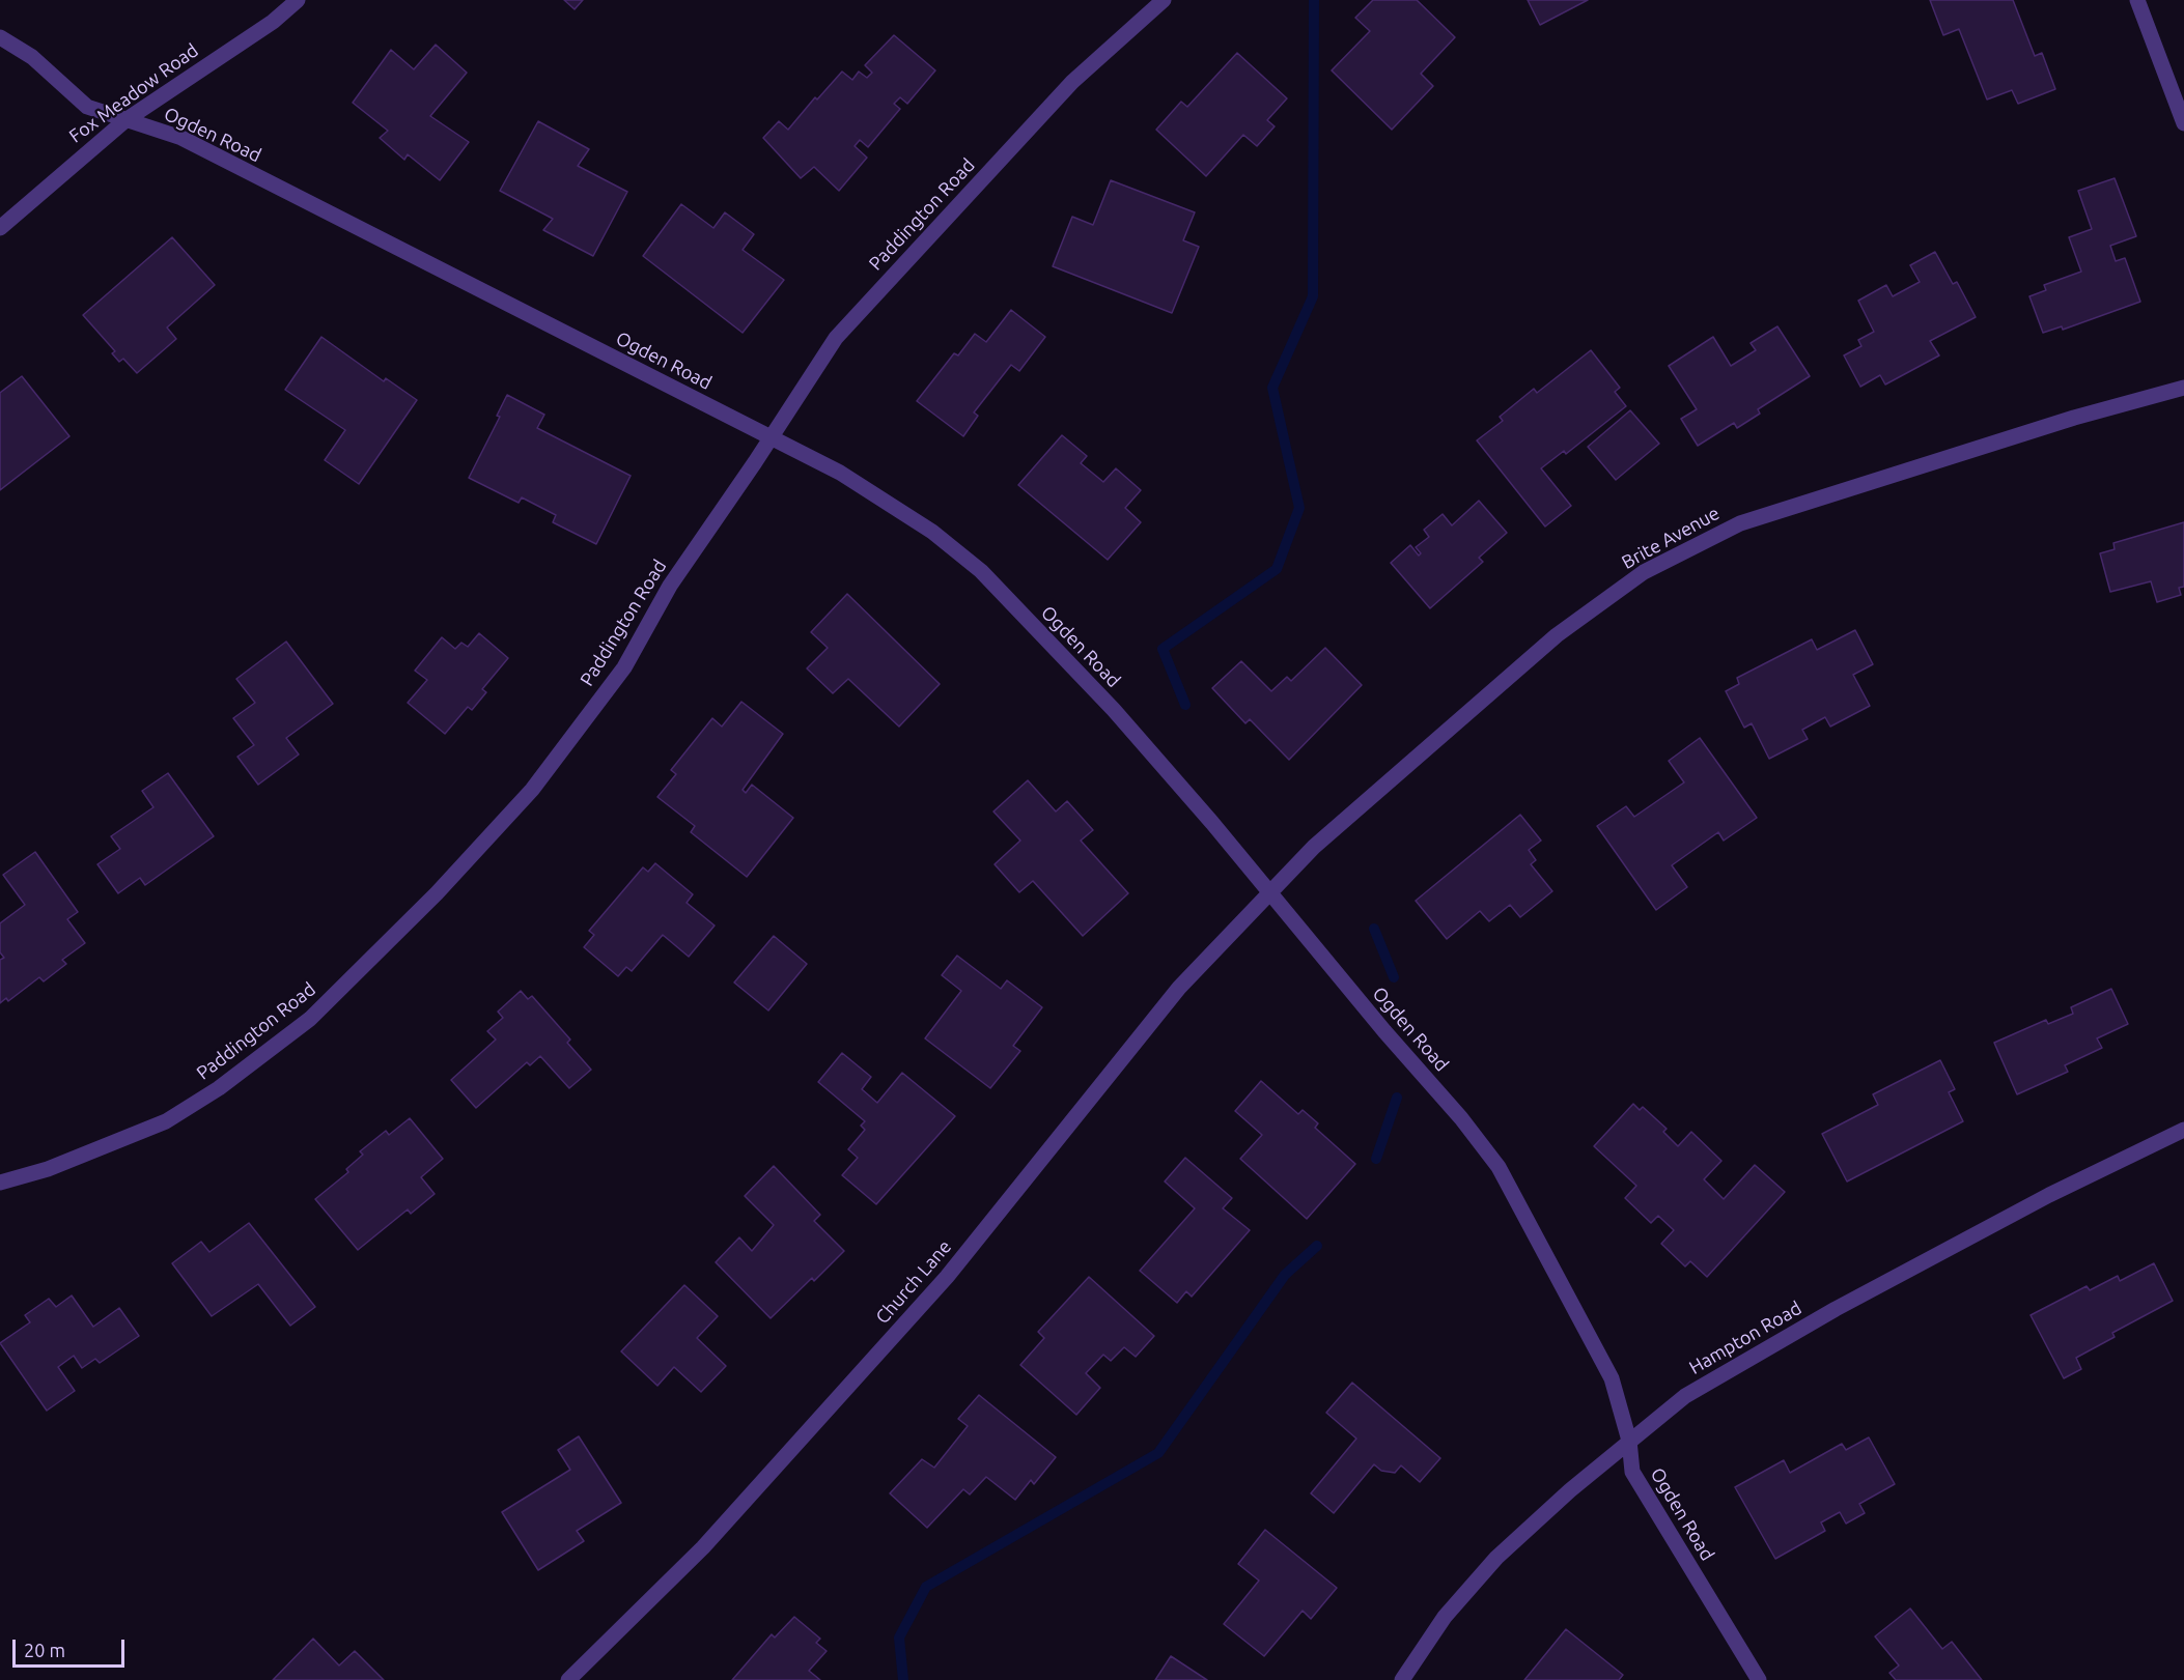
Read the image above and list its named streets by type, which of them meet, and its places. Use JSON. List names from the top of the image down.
{
  "streets": {
    "street": [
      "Fox Meadow Road",
      "Ogden Road",
      "Paddington Road",
      "Brite Avenue",
      "Church Lane",
      "Hampton Road"
    ]
  },
  "crossings": [
    ["Fox Meadow Road", "Ogden Road"],
    ["Ogden Road", "Paddington Road"],
    ["Ogden Road", "Brite Avenue"],
    ["Ogden Road", "Church Lane"],
    ["Ogden Road", "Hampton Road"],
    ["Brite Avenue", "Church Lane"]
  ],
  "scale_bar": "20 m"
}
